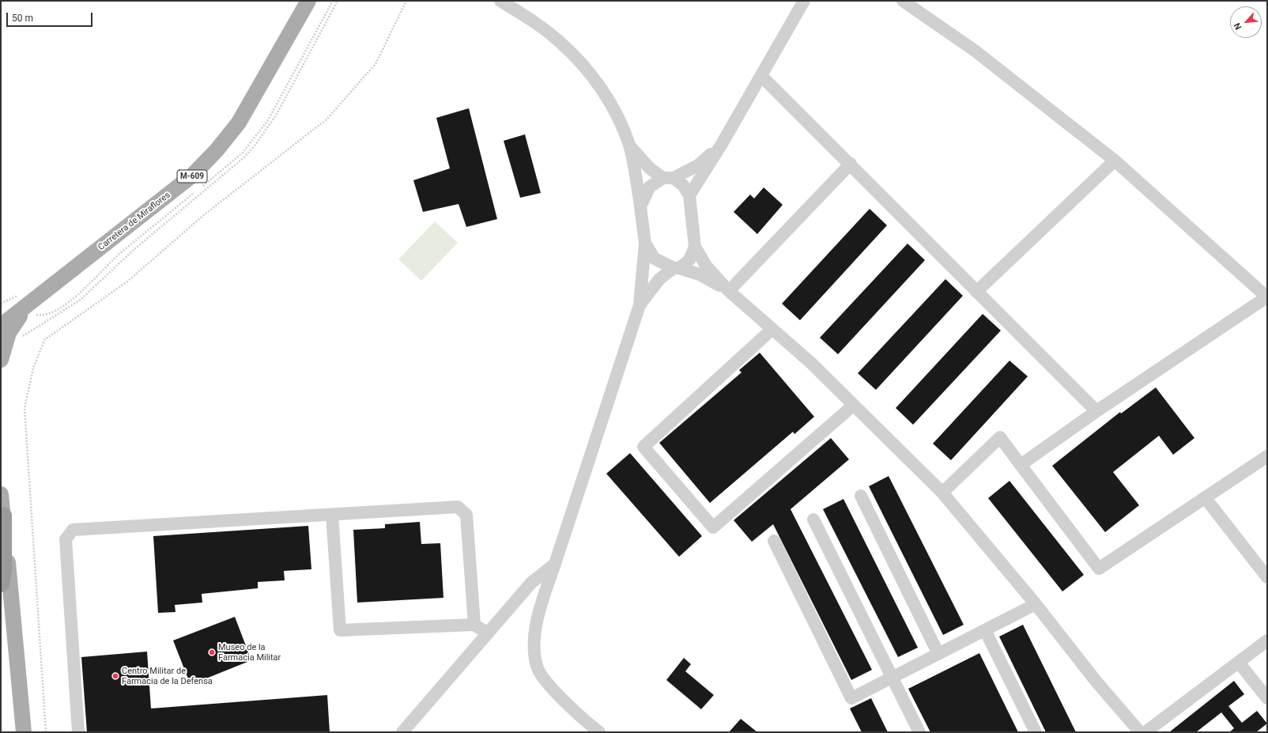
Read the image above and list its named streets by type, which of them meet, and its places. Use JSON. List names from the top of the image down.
{
  "streets": {
    "main road": ["M-609", "Carretera de Miraflores"]
  },
  "places": ["Museo de la Farmacia Militar", "Centro Militar de Farmacia de la Defensa"],
  "scale_bar": "50 m",
  "north": "bottom left"
}
